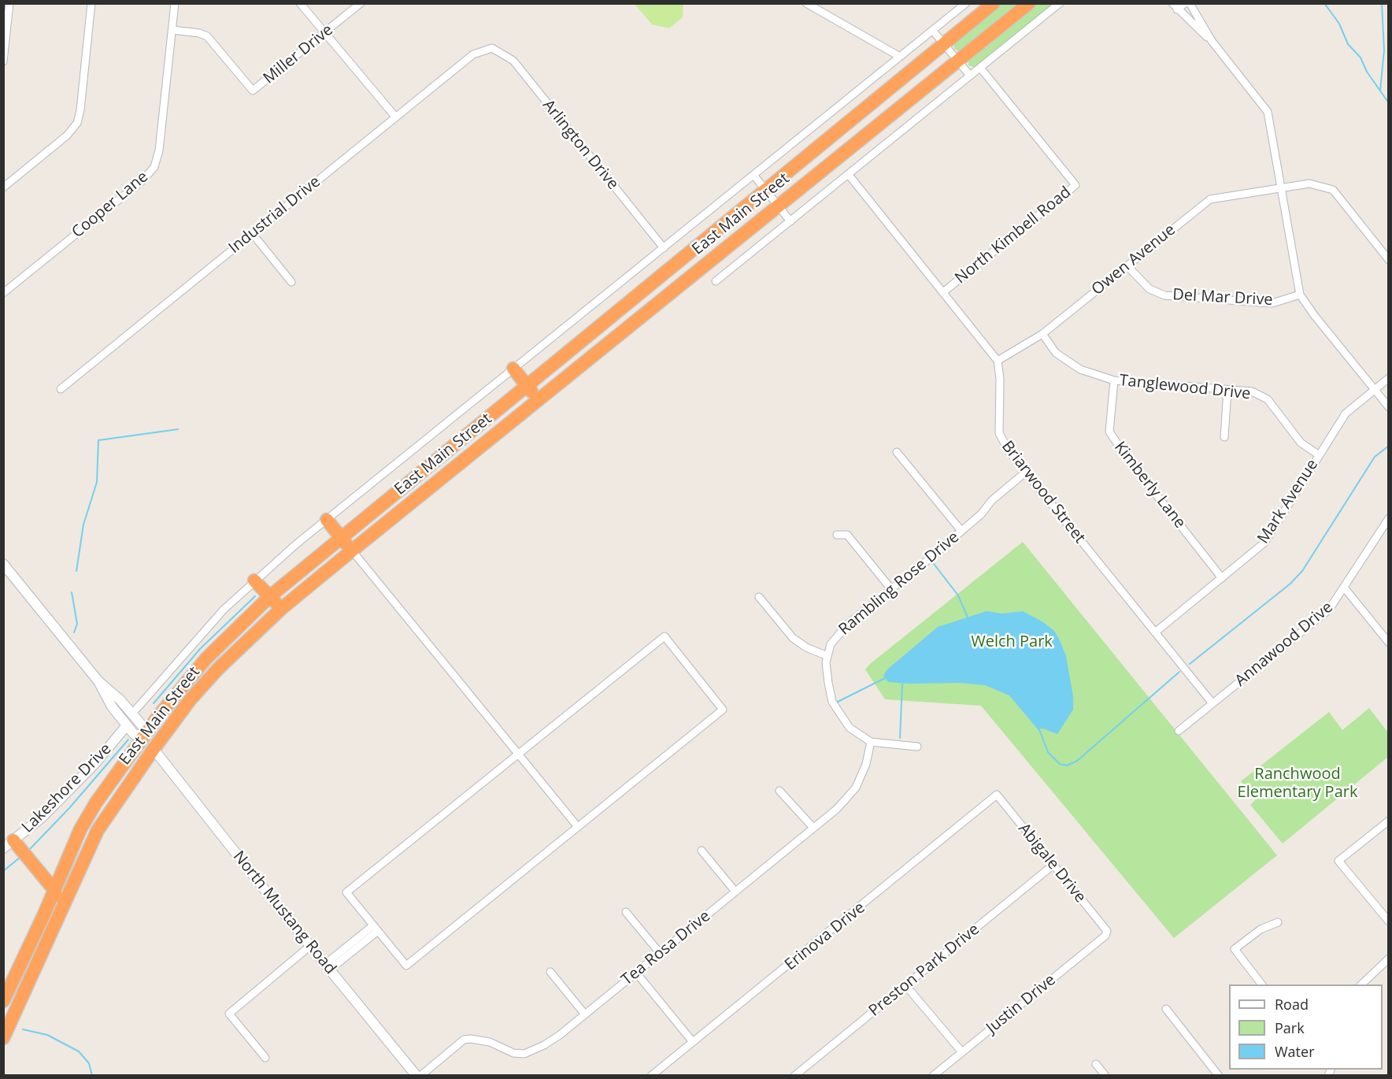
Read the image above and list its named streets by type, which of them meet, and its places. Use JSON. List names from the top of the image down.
{
  "streets": {
    "highway": ["East Main Street"],
    "street": [
      "Miller Drive",
      "Arlington Drive",
      "Cooper Lane",
      "Industrial Drive",
      "North Kimbell Road",
      "Owen Avenue",
      "Del Mar Drive",
      "Tanglewood Drive",
      "Kimberly Lane",
      "Briarwood Street",
      "Mark Avenue",
      "Rambling Rose Drive",
      "Annawood Drive",
      "Lakeshore Drive",
      "Abigale Drive",
      "North Mustang Road",
      "Erinova Drive",
      "Tea Rosa Drive",
      "Preston Park Drive",
      "Justin Drive"
    ]
  },
  "crossings": [
    ["Miller Drive", "Cooper Lane"],
    ["Arlington Drive", "East Main Street"],
    ["Arlington Drive", "Industrial Drive"],
    ["East Main Street", "North Mustang Road"],
    ["Owen Avenue", "Del Mar Drive"],
    ["Owen Avenue", "Tanglewood Drive"],
    ["Owen Avenue", "Briarwood Street"],
    ["Tanglewood Drive", "Kimberly Lane"],
    ["Tanglewood Drive", "Mark Avenue"],
    ["Kimberly Lane", "Mark Avenue"],
    ["Briarwood Street", "Mark Avenue"],
    ["Briarwood Street", "Rambling Rose Drive"],
    ["Briarwood Street", "Annawood Drive"],
    ["Rambling Rose Drive", "Tea Rosa Drive"],
    ["Abigale Drive", "Erinova Drive"],
    ["Abigale Drive", "Preston Park Drive"],
    ["Abigale Drive", "Justin Drive"]
  ],
  "parks": ["Welch Park", "Ranchwood Elementary Park"],
  "legend": ["Road", "Park", "Water"]
}
